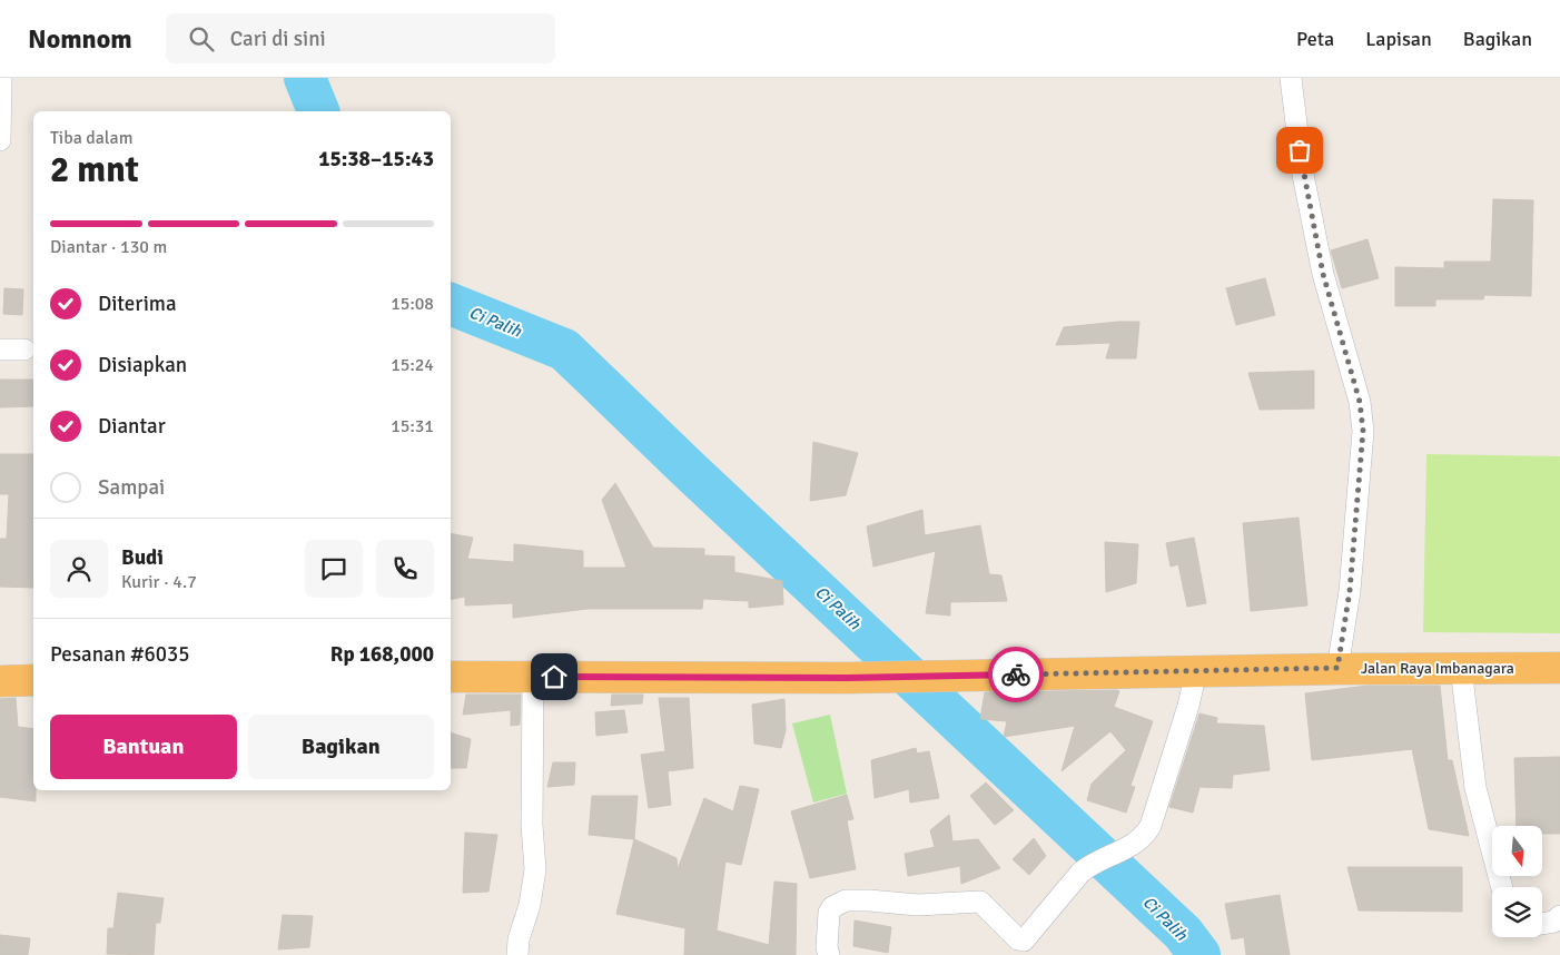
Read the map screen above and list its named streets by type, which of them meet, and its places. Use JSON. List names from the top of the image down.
{
  "streets": {
    "highway": ["Jalan Raya Imbanagara"]
  },
  "water": ["Ci Palih"],
  "north": "bottom",
  "page": {
    "header": "Nomnom",
    "search": "Cari di sini",
    "nav": ["Peta", "Lapisan", "Bagikan"],
    "heading": ["2 mnt", "Tiba dalam", "15:38–15:43"],
    "panel": [
      "Budi",
      "Kurir · 4.7",
      "Pesanan #6035",
      "Rp 168,000"
    ],
    "bar": "Diantar · 130 m",
    "list": [
      ["Diterima", "15:08"],
      ["Disiapkan", "15:24"],
      ["Diantar", "15:31"],
      "Sampai"
    ],
    "buttons": ["Bantuan", "Bagikan"]
  }
}
